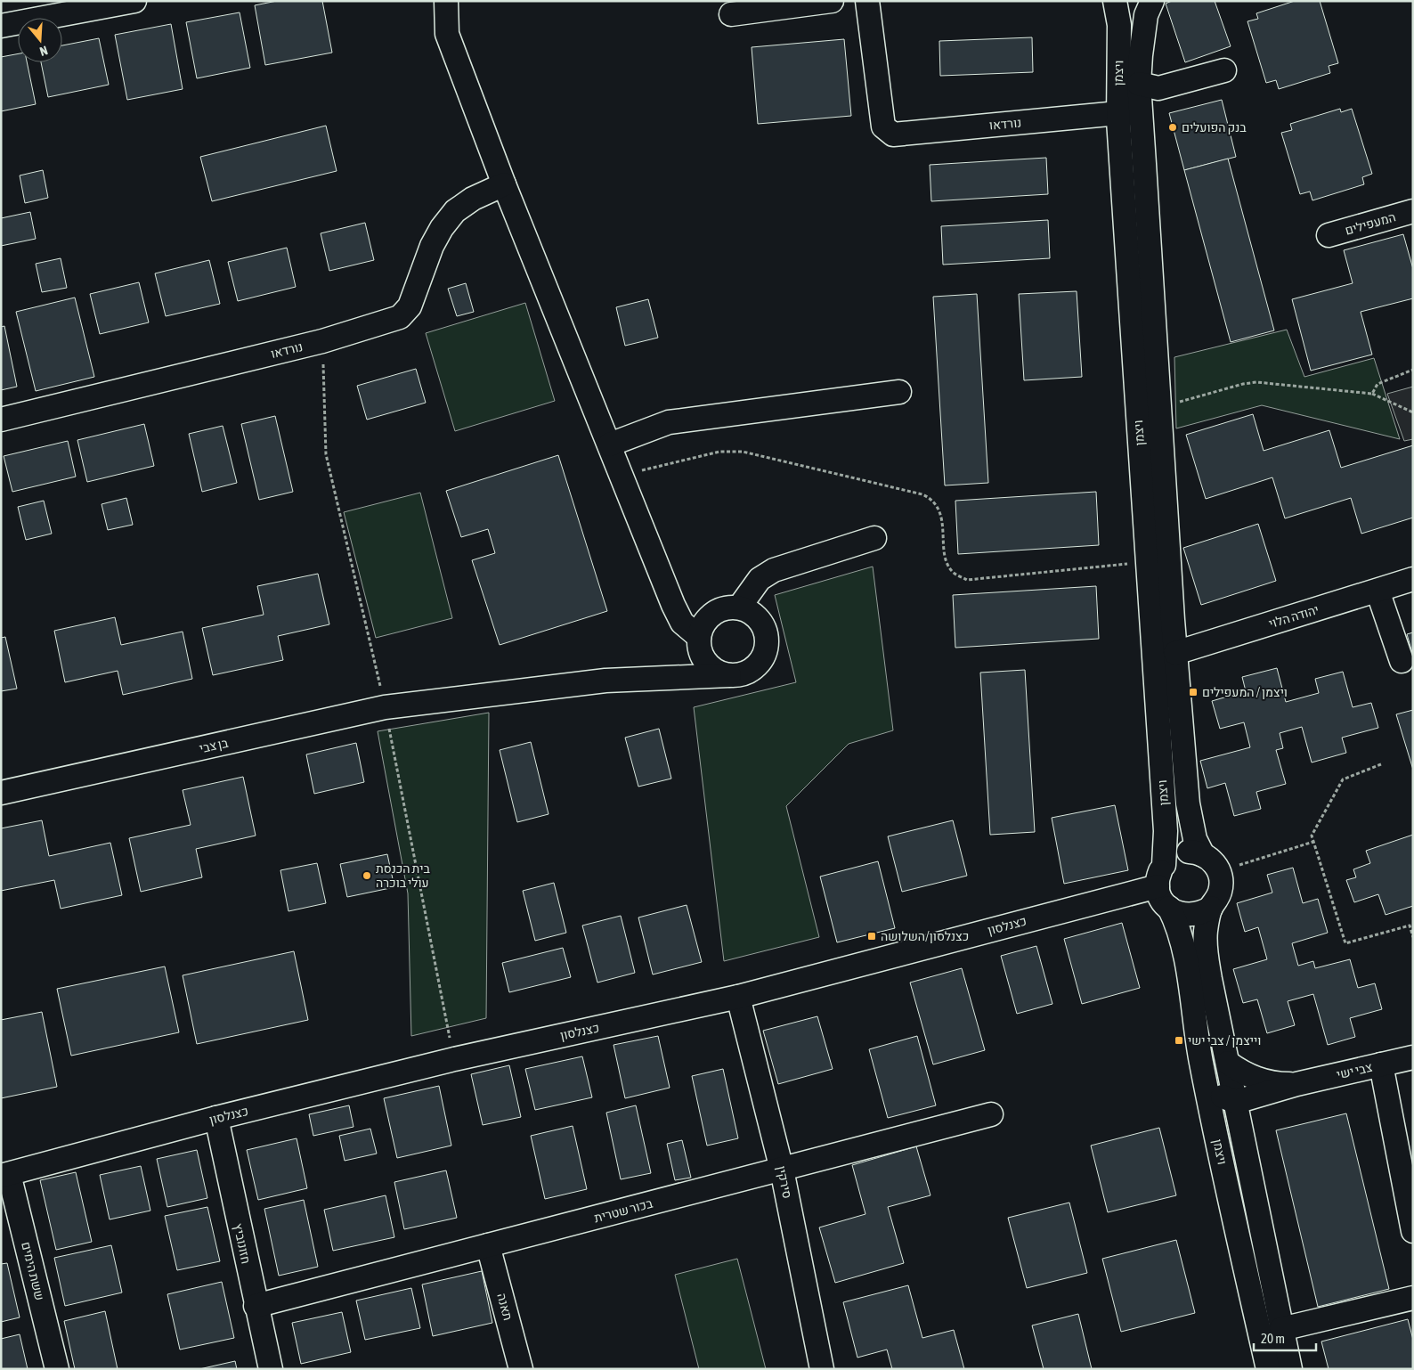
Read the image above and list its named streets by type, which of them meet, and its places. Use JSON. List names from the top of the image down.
{
  "streets": {
    "street": [
      "ויצמן",
      "נורדאו",
      "המעפילים",
      "יהודה הלוי",
      "בן צבי",
      "כצנלסון",
      "צבי ישי",
      "סירקין",
      "בכור שטרית",
      "חזונוביץ",
      "ששת הימים",
      "תאנה"
    ]
  },
  "crossings": [
    ["ויצמן", "נורדאו"],
    ["ויצמן", "יהודה הלוי"],
    ["ויצמן", "כצנלסון"],
    ["ויצמן", "צבי ישי"],
    ["כצנלסון", "סירקין"],
    ["כצנלסון", "חזונוביץ"],
    ["כצנלסון", "ששת הימים"],
    ["סירקין", "בכור שטרית"],
    ["בכור שטרית", "חזונוביץ"],
    ["בכור שטרית", "תאנה"]
  ],
  "places": {
    "other": ["בנק הפועלים", "בית הכנסת עולי בוכרה"],
    "transit": ["ויצמן / המעפילים", "כצנלסון/השלושה", "וייצמן / צבי ישי"]
  },
  "scale_bar": "20 m",
  "north": "bottom"
}
